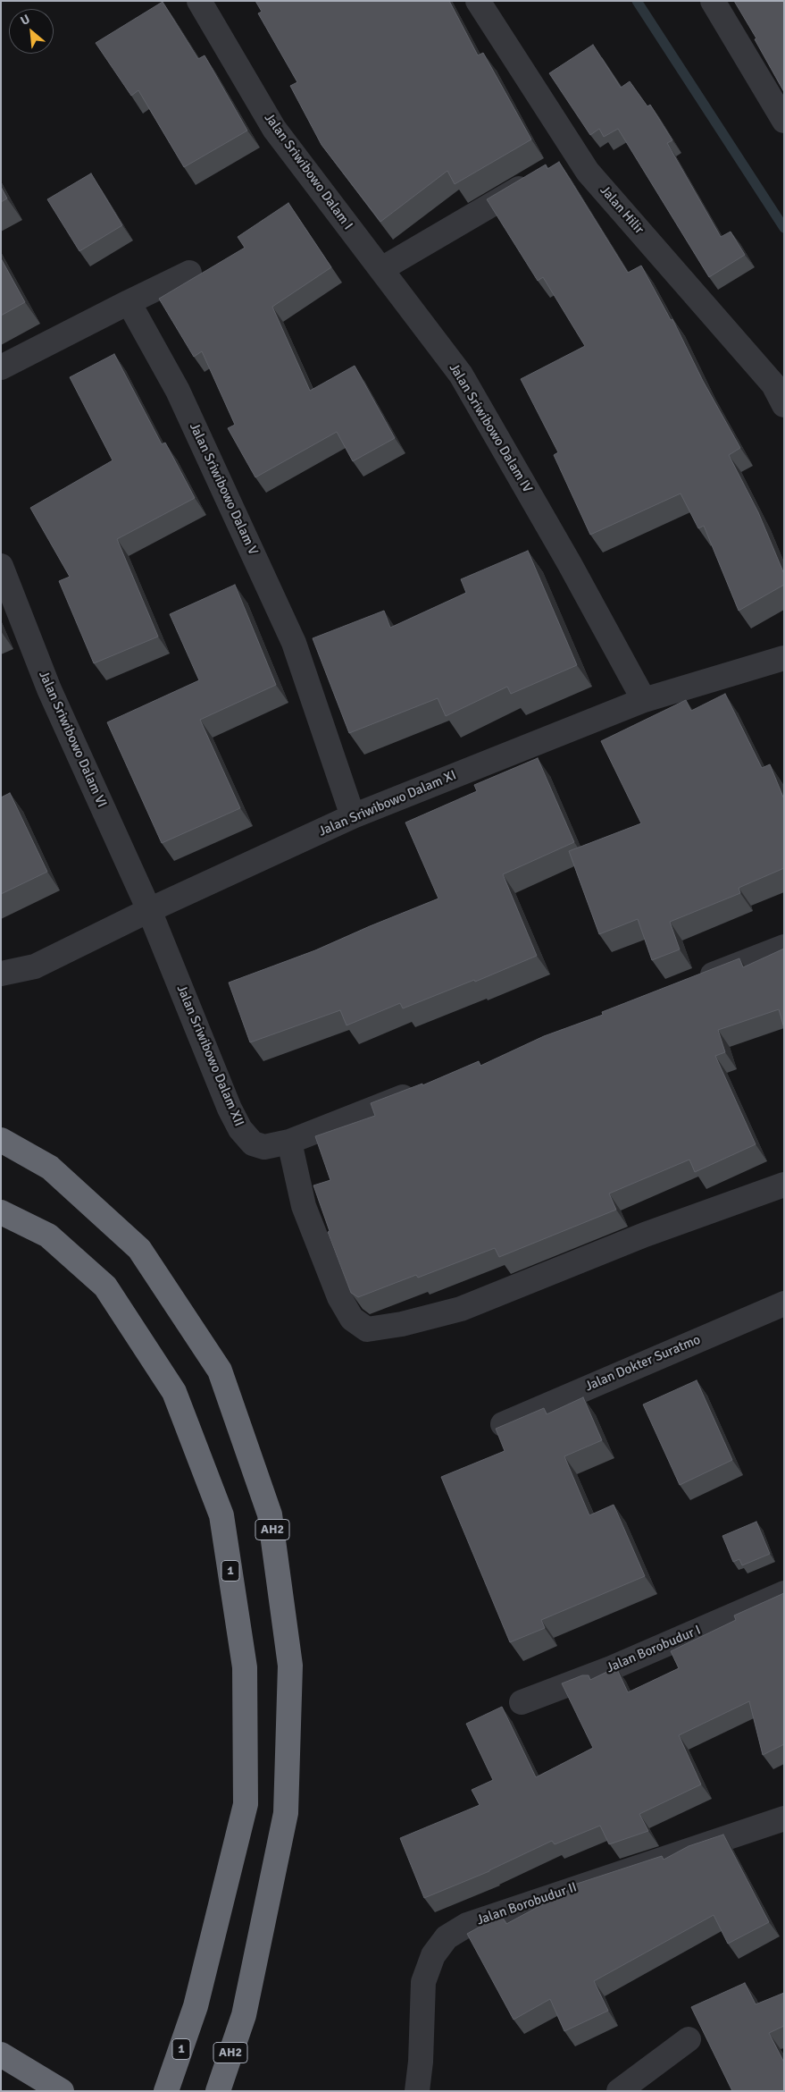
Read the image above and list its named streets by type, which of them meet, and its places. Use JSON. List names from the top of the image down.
{
  "streets": {
    "highway": ["AH2", "1"],
    "street": [
      "Jalan Sriwibowo Dalam I",
      "Jalan Hilir",
      "Jalan Sriwibowo Dalam IV",
      "Jalan Sriwibowo Dalam V",
      "Jalan Sriwibowo Dalam VI",
      "Jalan Sriwibowo Dalam XI",
      "Jalan Sriwibowo Dalam XII",
      "Jalan Dokter Suratmo",
      "Jalan Borobudur I",
      "Jalan Borobudur II"
    ]
  },
  "crossings": [
    ["Jalan Sriwibowo Dalam I", "Jalan Sriwibowo Dalam IV"],
    ["Jalan Sriwibowo Dalam IV", "Jalan Sriwibowo Dalam XI"],
    ["Jalan Sriwibowo Dalam V", "Jalan Sriwibowo Dalam XI"],
    ["Jalan Sriwibowo Dalam VI", "Jalan Sriwibowo Dalam XI"],
    ["Jalan Sriwibowo Dalam VI", "Jalan Sriwibowo Dalam XII"],
    ["Jalan Sriwibowo Dalam XI", "Jalan Sriwibowo Dalam XII"]
  ],
  "north": "top left"
}
